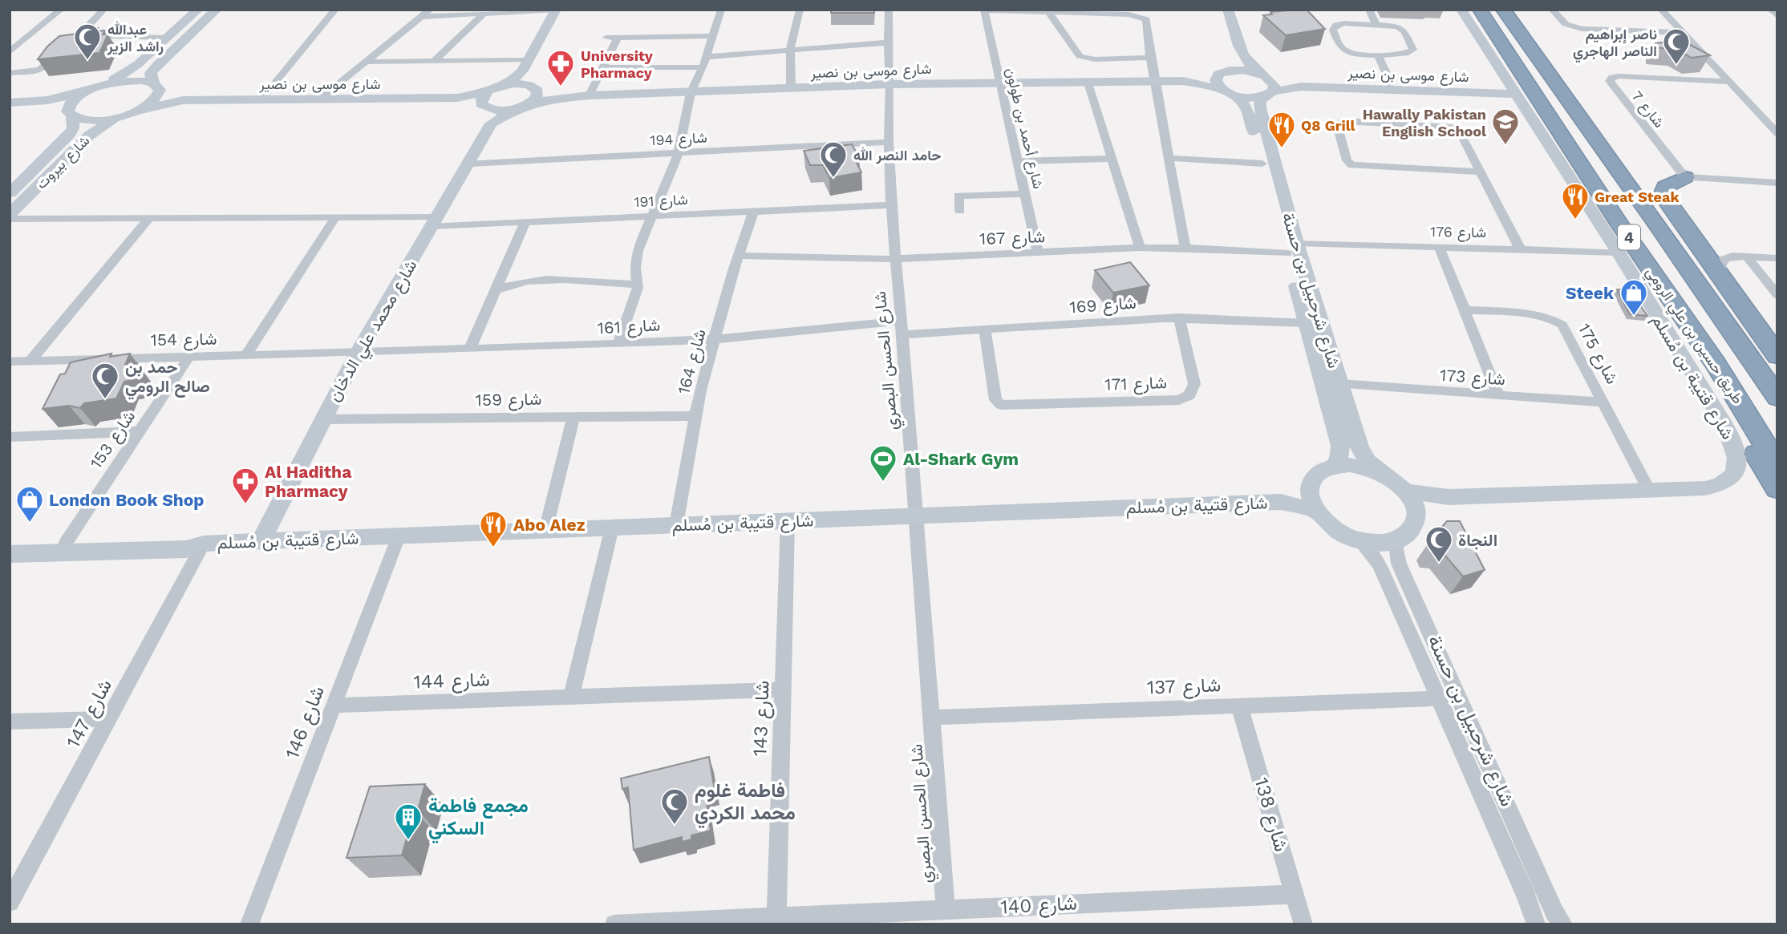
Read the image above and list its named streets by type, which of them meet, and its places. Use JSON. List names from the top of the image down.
{
  "streets": {
    "highway": ["4", "طريق حسين بن علي الرومي"],
    "street": [
      "شارع موسى بن نصير",
      "شارع 7",
      "شارع أحمد بن طولون",
      "شارع 194",
      "شارع بيروت",
      "شارع 191",
      "شارع 176",
      "شارع 167",
      "شارع شرحبيل بن حسنة",
      "شارع 169",
      "شارع 161",
      "شارع محمد علي الدخان",
      "شارع 154",
      "شارع 175",
      "شارع الحسن البصري",
      "شارع 164",
      "شارع 173",
      "شارع قتيبة بن مُسلم",
      "شارع 171",
      "شارع 159",
      "شارع 153",
      "شارع 144",
      "شارع 137",
      "شارع 147",
      "شارع 143",
      "شارع 146",
      "شارع 138",
      "شارع 140"
    ]
  },
  "crossings": [
    ["شارع موسى بن نصير", "شارع أحمد بن طولون"],
    ["شارع موسى بن نصير", "شارع بيروت"],
    ["شارع موسى بن نصير", "شارع شرحبيل بن حسنة"],
    ["شارع موسى بن نصير", "شارع محمد علي الدخان"],
    ["شارع موسى بن نصير", "شارع الحسن البصري"],
    ["شارع موسى بن نصير", "شارع قتيبة بن مُسلم"],
    ["شارع أحمد بن طولون", "شارع 167"],
    ["شارع 194", "شارع محمد علي الدخان"],
    ["شارع 194", "شارع الحسن البصري"],
    ["شارع بيروت", "شارع 191"],
    ["شارع 191", "شارع محمد علي الدخان"],
    ["شارع 191", "شارع الحسن البصري"],
    ["شارع 191", "شارع 164"],
    ["شارع 176", "شارع 167"],
    ["شارع 176", "شارع شرحبيل بن حسنة"],
    ["شارع 176", "شارع قتيبة بن مُسلم"],
    ["شارع 167", "شارع شرحبيل بن حسنة"],
    ["شارع 167", "شارع الحسن البصري"],
    ["شارع 167", "شارع 164"],
    ["شارع شرحبيل بن حسنة", "شارع 169"],
    ["شارع شرحبيل بن حسنة", "شارع 173"],
    ["شارع شرحبيل بن حسنة", "شارع قتيبة بن مُسلم"],
    ["شارع شرحبيل بن حسنة", "شارع 137"],
    ["شارع 169", "شارع 161"],
    ["شارع 169", "شارع الحسن البصري"],
    ["شارع 169", "شارع 171"],
    ["شارع 161", "شارع محمد علي الدخان"],
    ["شارع 161", "شارع 154"],
    ["شارع 161", "شارع الحسن البصري"],
    ["شارع 161", "شارع 164"],
    ["شارع محمد علي الدخان", "شارع 154"],
    ["شارع محمد علي الدخان", "شارع قتيبة بن مُسلم"],
    ["شارع محمد علي الدخان", "شارع 159"],
    ["طريق حسين بن علي الرومي", "شارع قتيبة بن مُسلم"],
    ["شارع 154", "شارع 153"],
    ["شارع 175", "شارع 173"],
    ["شارع 175", "شارع قتيبة بن مُسلم"],
    ["شارع الحسن البصري", "شارع قتيبة بن مُسلم"],
    ["شارع الحسن البصري", "شارع 137"],
    ["شارع الحسن البصري", "شارع 140"],
    ["شارع 164", "شارع قتيبة بن مُسلم"],
    ["شارع 164", "شارع 159"],
    ["شارع قتيبة بن مُسلم", "شارع 153"],
    ["شارع قتيبة بن مُسلم", "شارع 147"],
    ["شارع قتيبة بن مُسلم", "شارع 143"],
    ["شارع قتيبة بن مُسلم", "شارع 146"],
    ["شارع 144", "شارع 143"],
    ["شارع 144", "شارع 146"],
    ["شارع 137", "شارع 138"],
    ["شارع 143", "شارع 140"],
    ["شارع 138", "شارع 140"]
  ],
  "places": {
    "mosque": [
      "عبدالله راشد الزير",
      "ناصر إبراهيم الناصر الهاجري",
      "حامد النصر الله",
      "حمد بن صالح الرومي",
      "النجاة",
      "فاطمة غلوم محمد الكردي"
    ],
    "pharmacy": ["University Pharmacy", "Al Haditha Pharmacy"],
    "school or university": ["Hawally Pakistan English School"],
    "restaurant": ["Q8 Grill", "Great Steak", "Abo Alez"],
    "shop": ["Steek", "London Book Shop"],
    "sports": ["Al-Shark Gym"],
    "building": ["مجمع فاطمة السكني"]
  }
}
